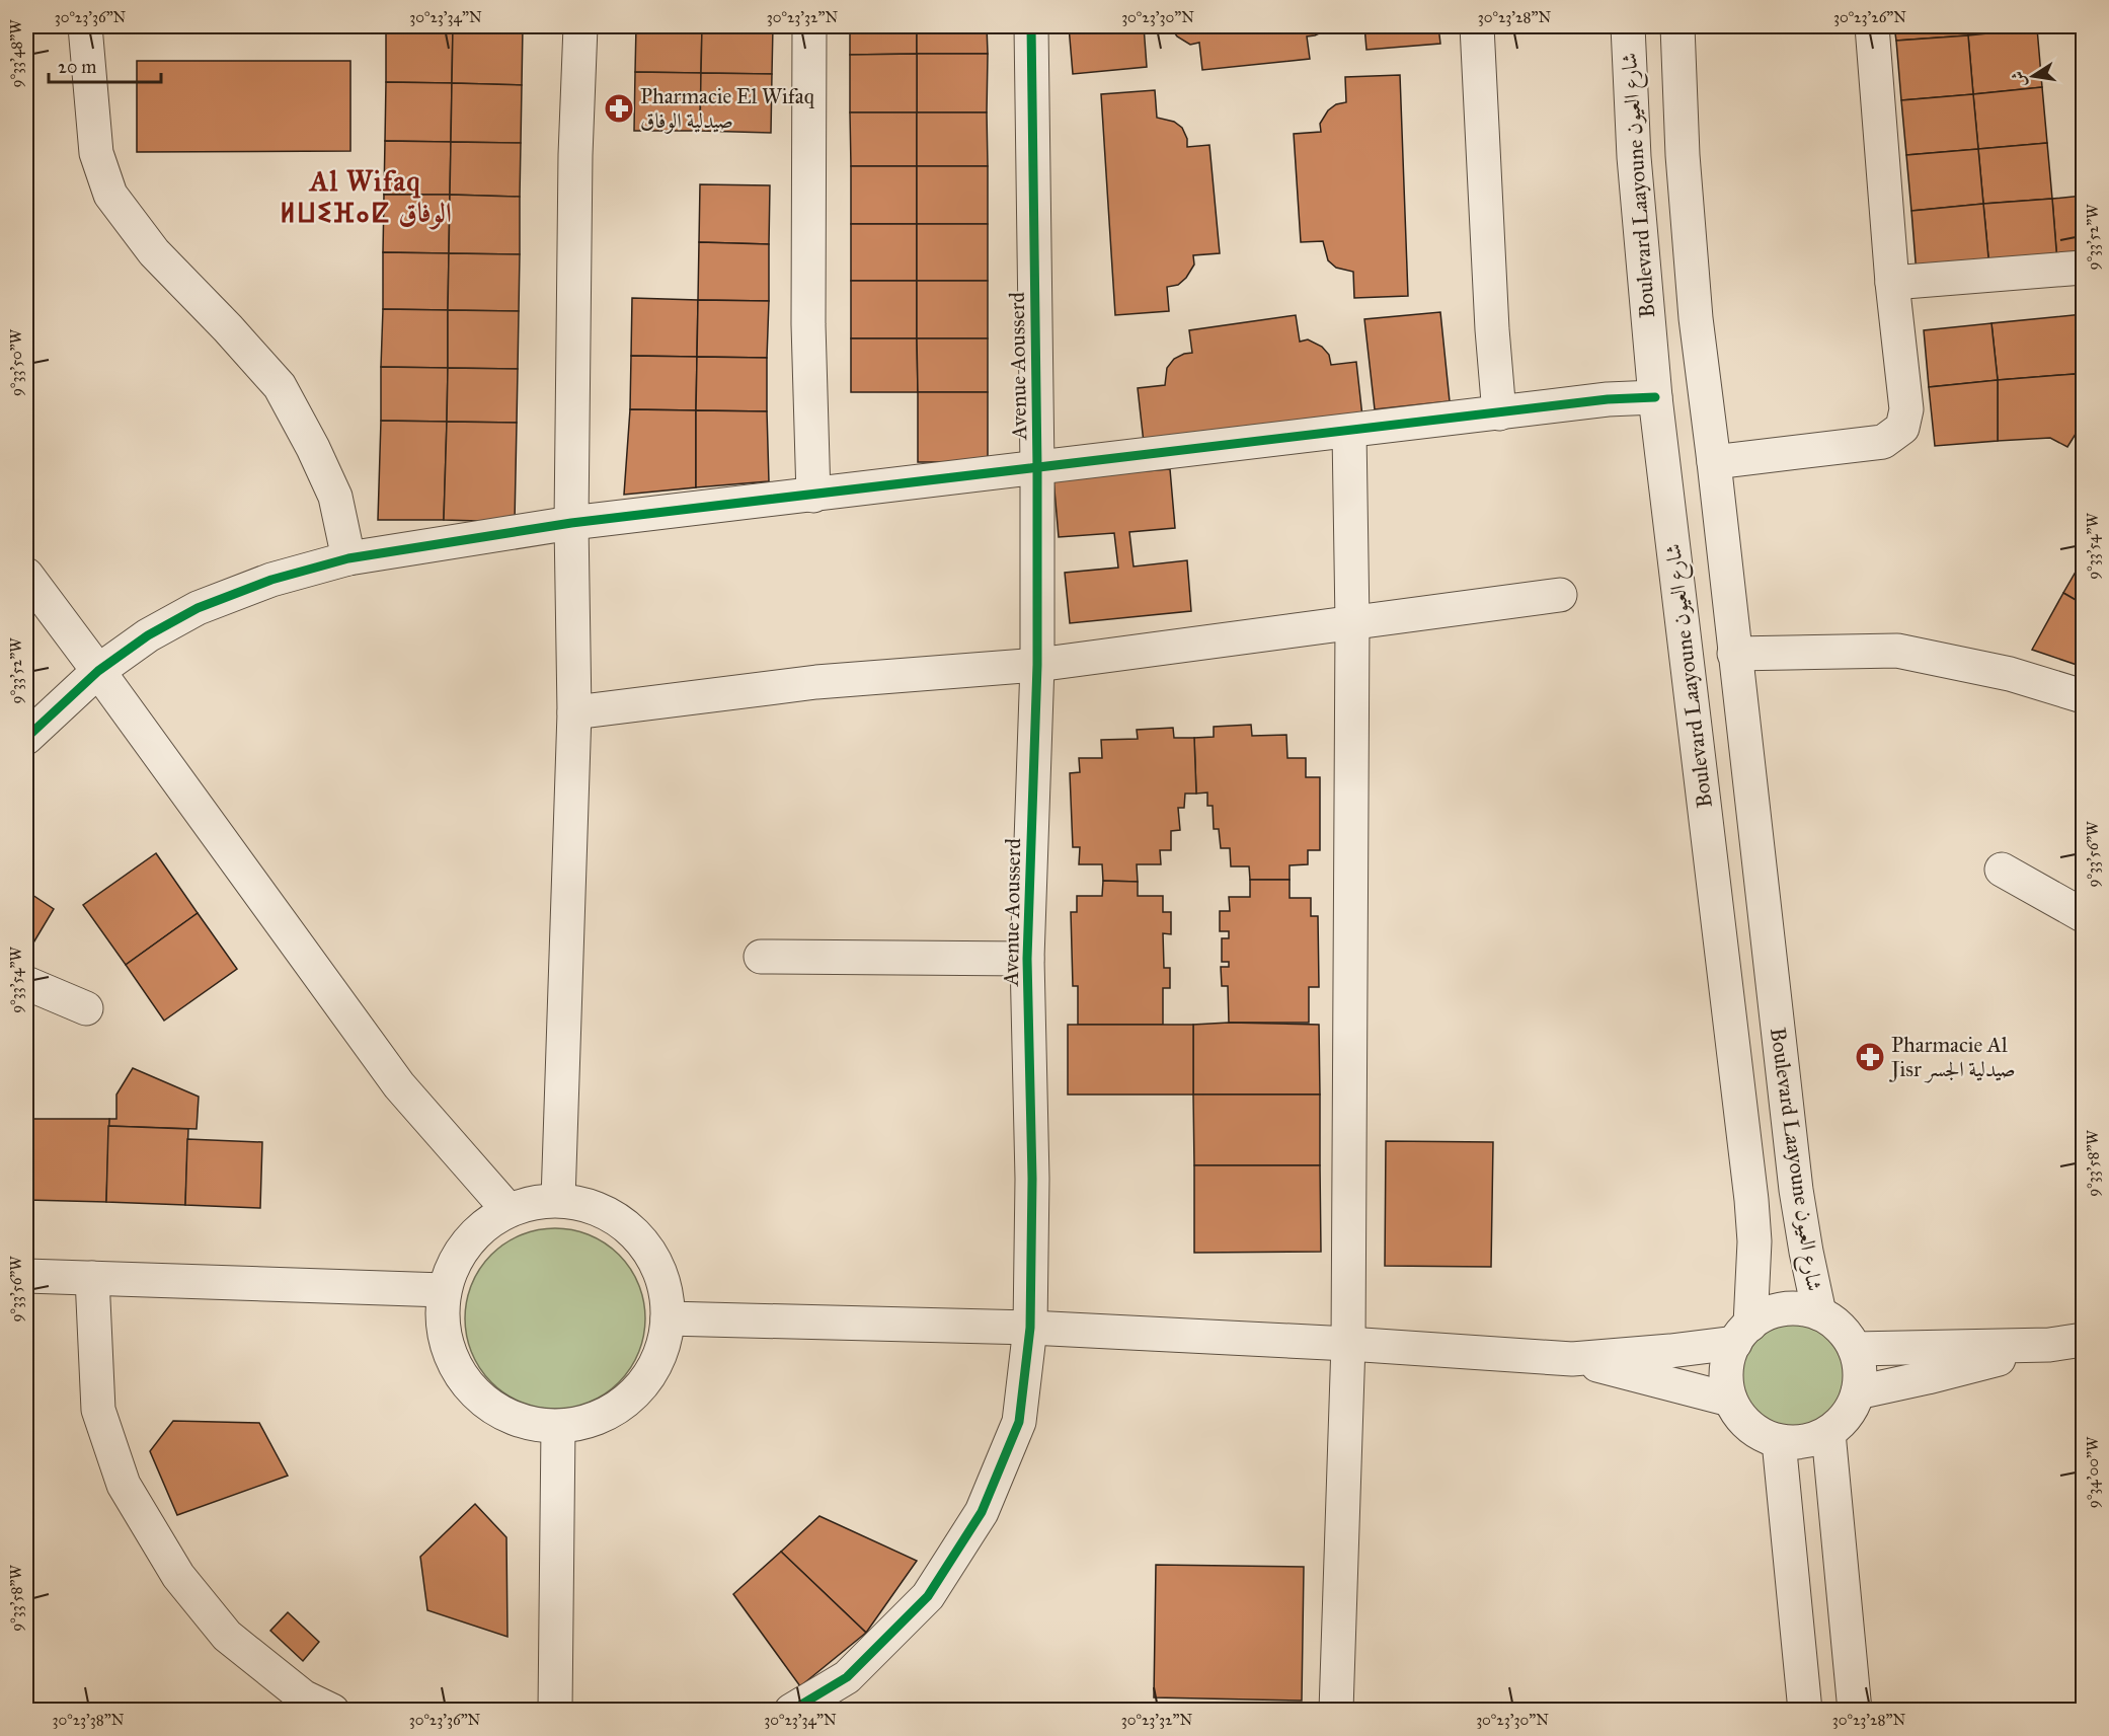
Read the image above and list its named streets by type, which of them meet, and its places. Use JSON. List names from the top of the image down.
{
  "streets": {
    "street": ["Boulevard Laayoune شارع العيون", "Avenue Aousserd"]
  },
  "districts": ["Al Wifaq ⵍⵡⵉⴼⴰⵇ الوفاق"],
  "places": {
    "pharmacy": ["Pharmacie El Wifaq صيدلية الوفاق", "Pharmacie Al Jisr صيدلية الجسر"]
  },
  "scale_bar": "20 m",
  "north": "left",
  "coordinates": [
    "30°23'36\"N",
    "30°23'34\"N",
    "30°23'32\"N",
    "30°23'30\"N",
    "30°23'28\"N",
    "30°23'26\"N",
    "9°33'48\"W",
    "9°33'52\"W",
    "9°33'50\"W",
    "9°33'54\"W",
    "9°33'56\"W",
    "9°33'58\"W",
    "9°34'00\"W",
    "30°23'38\"N"
  ]
}
